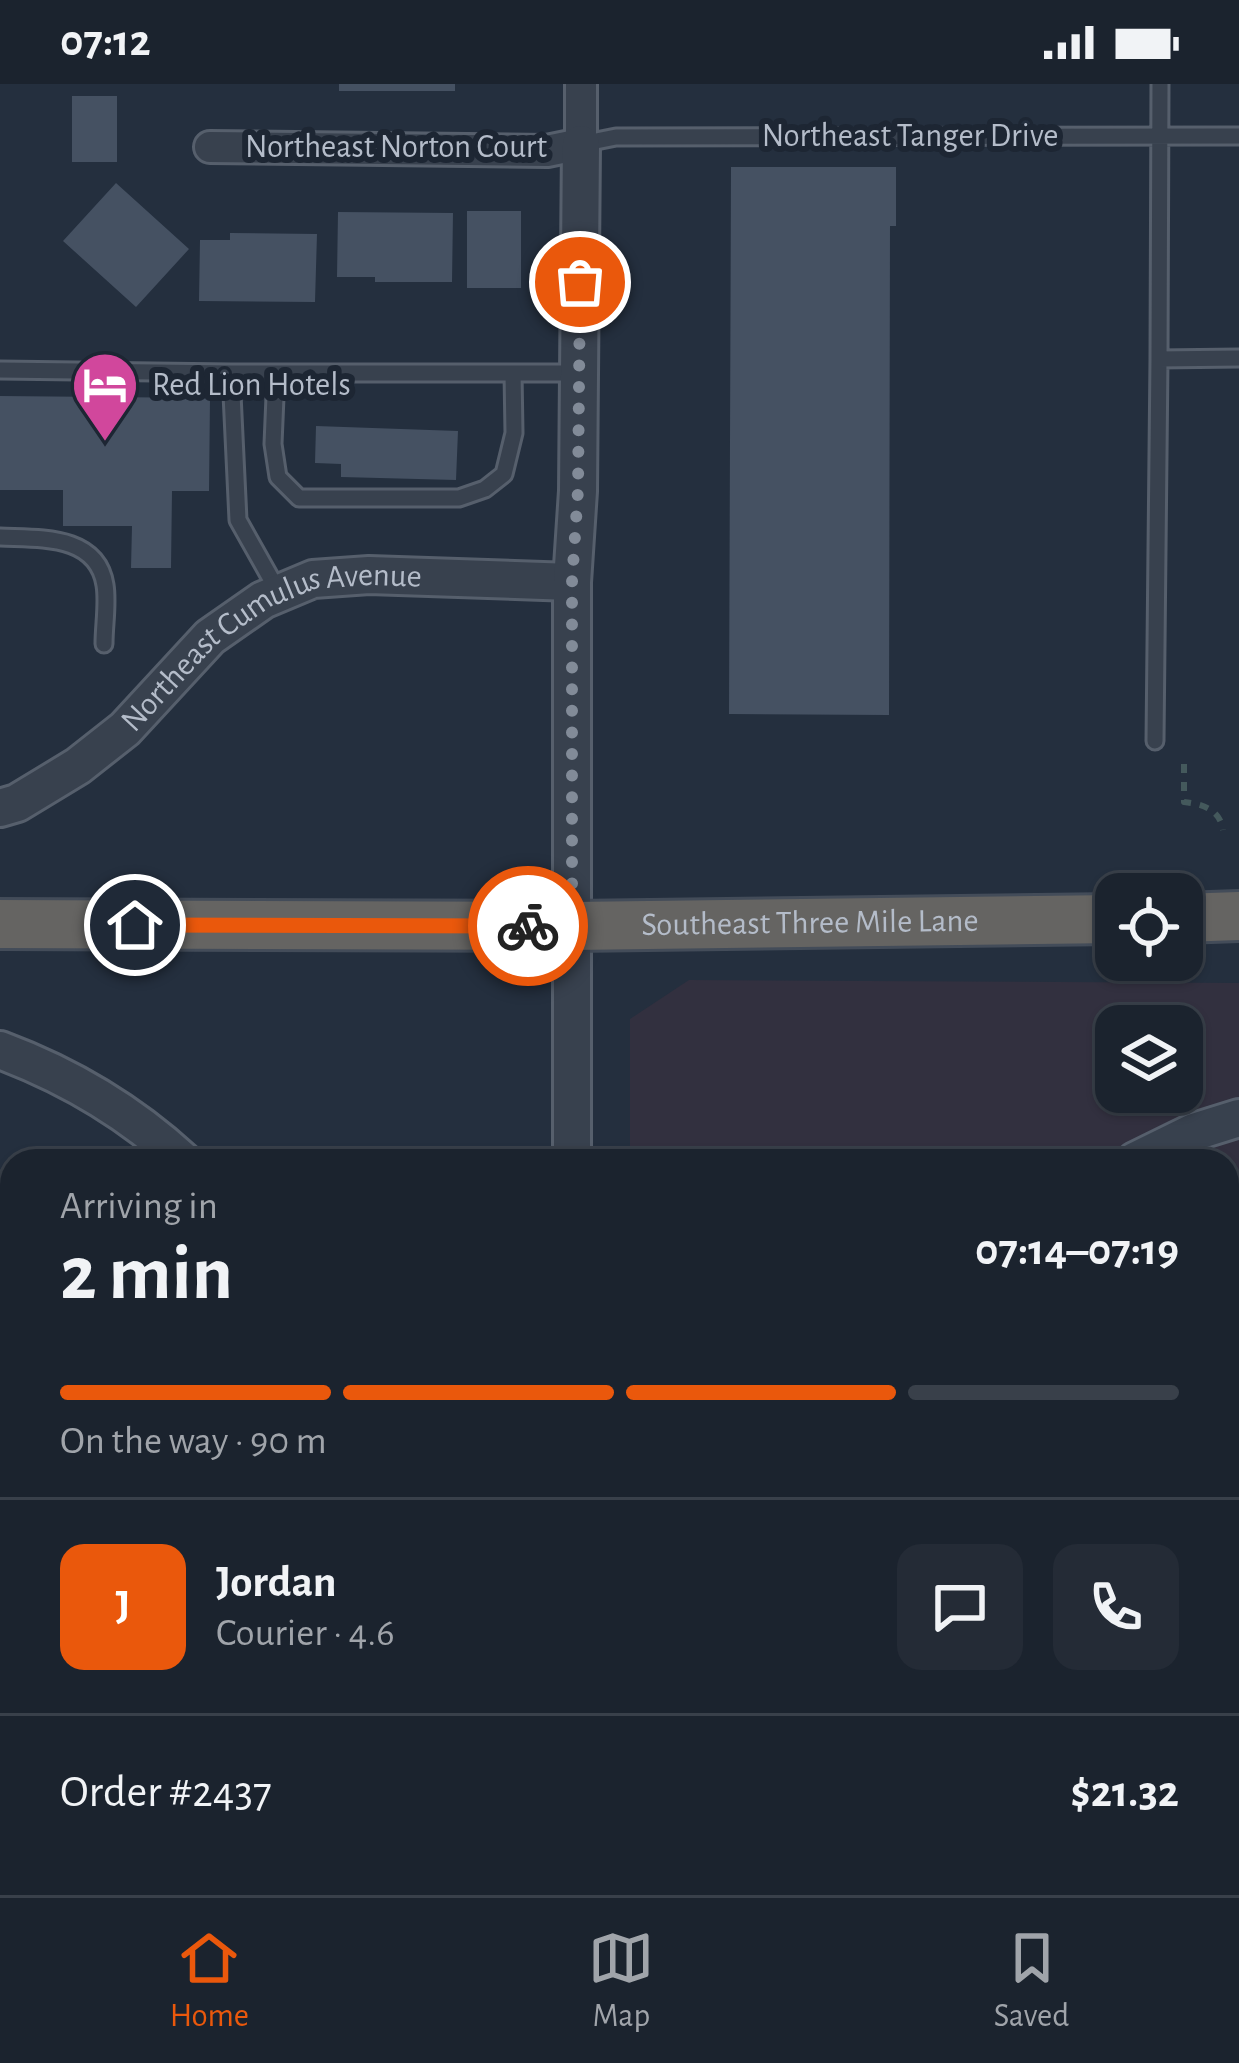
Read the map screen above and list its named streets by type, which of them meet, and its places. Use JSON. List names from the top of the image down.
{
  "streets": {
    "highway": ["Southeast Three Mile Lane"],
    "street": ["Northeast Norton Court", "Northeast Cumulus Avenue"],
    "lane": ["Northeast Tanger Drive"]
  },
  "crossings": [
    ["Northeast Tanger Drive", "Northeast Norton Court"]
  ],
  "places": {
    "hotel": ["Red Lion Hotels"]
  },
  "page": {
    "status": "07:12",
    "heading": ["2 min", "Arriving in", "07:14–07:19"],
    "panel": [
      "Jordan",
      "Courier · 4.6",
      "Order #2437",
      "$21.32"
    ],
    "bar": "On the way · 90 m",
    "round": "J",
    "tabs": ["Home", "Map", "Saved"]
  }
}
